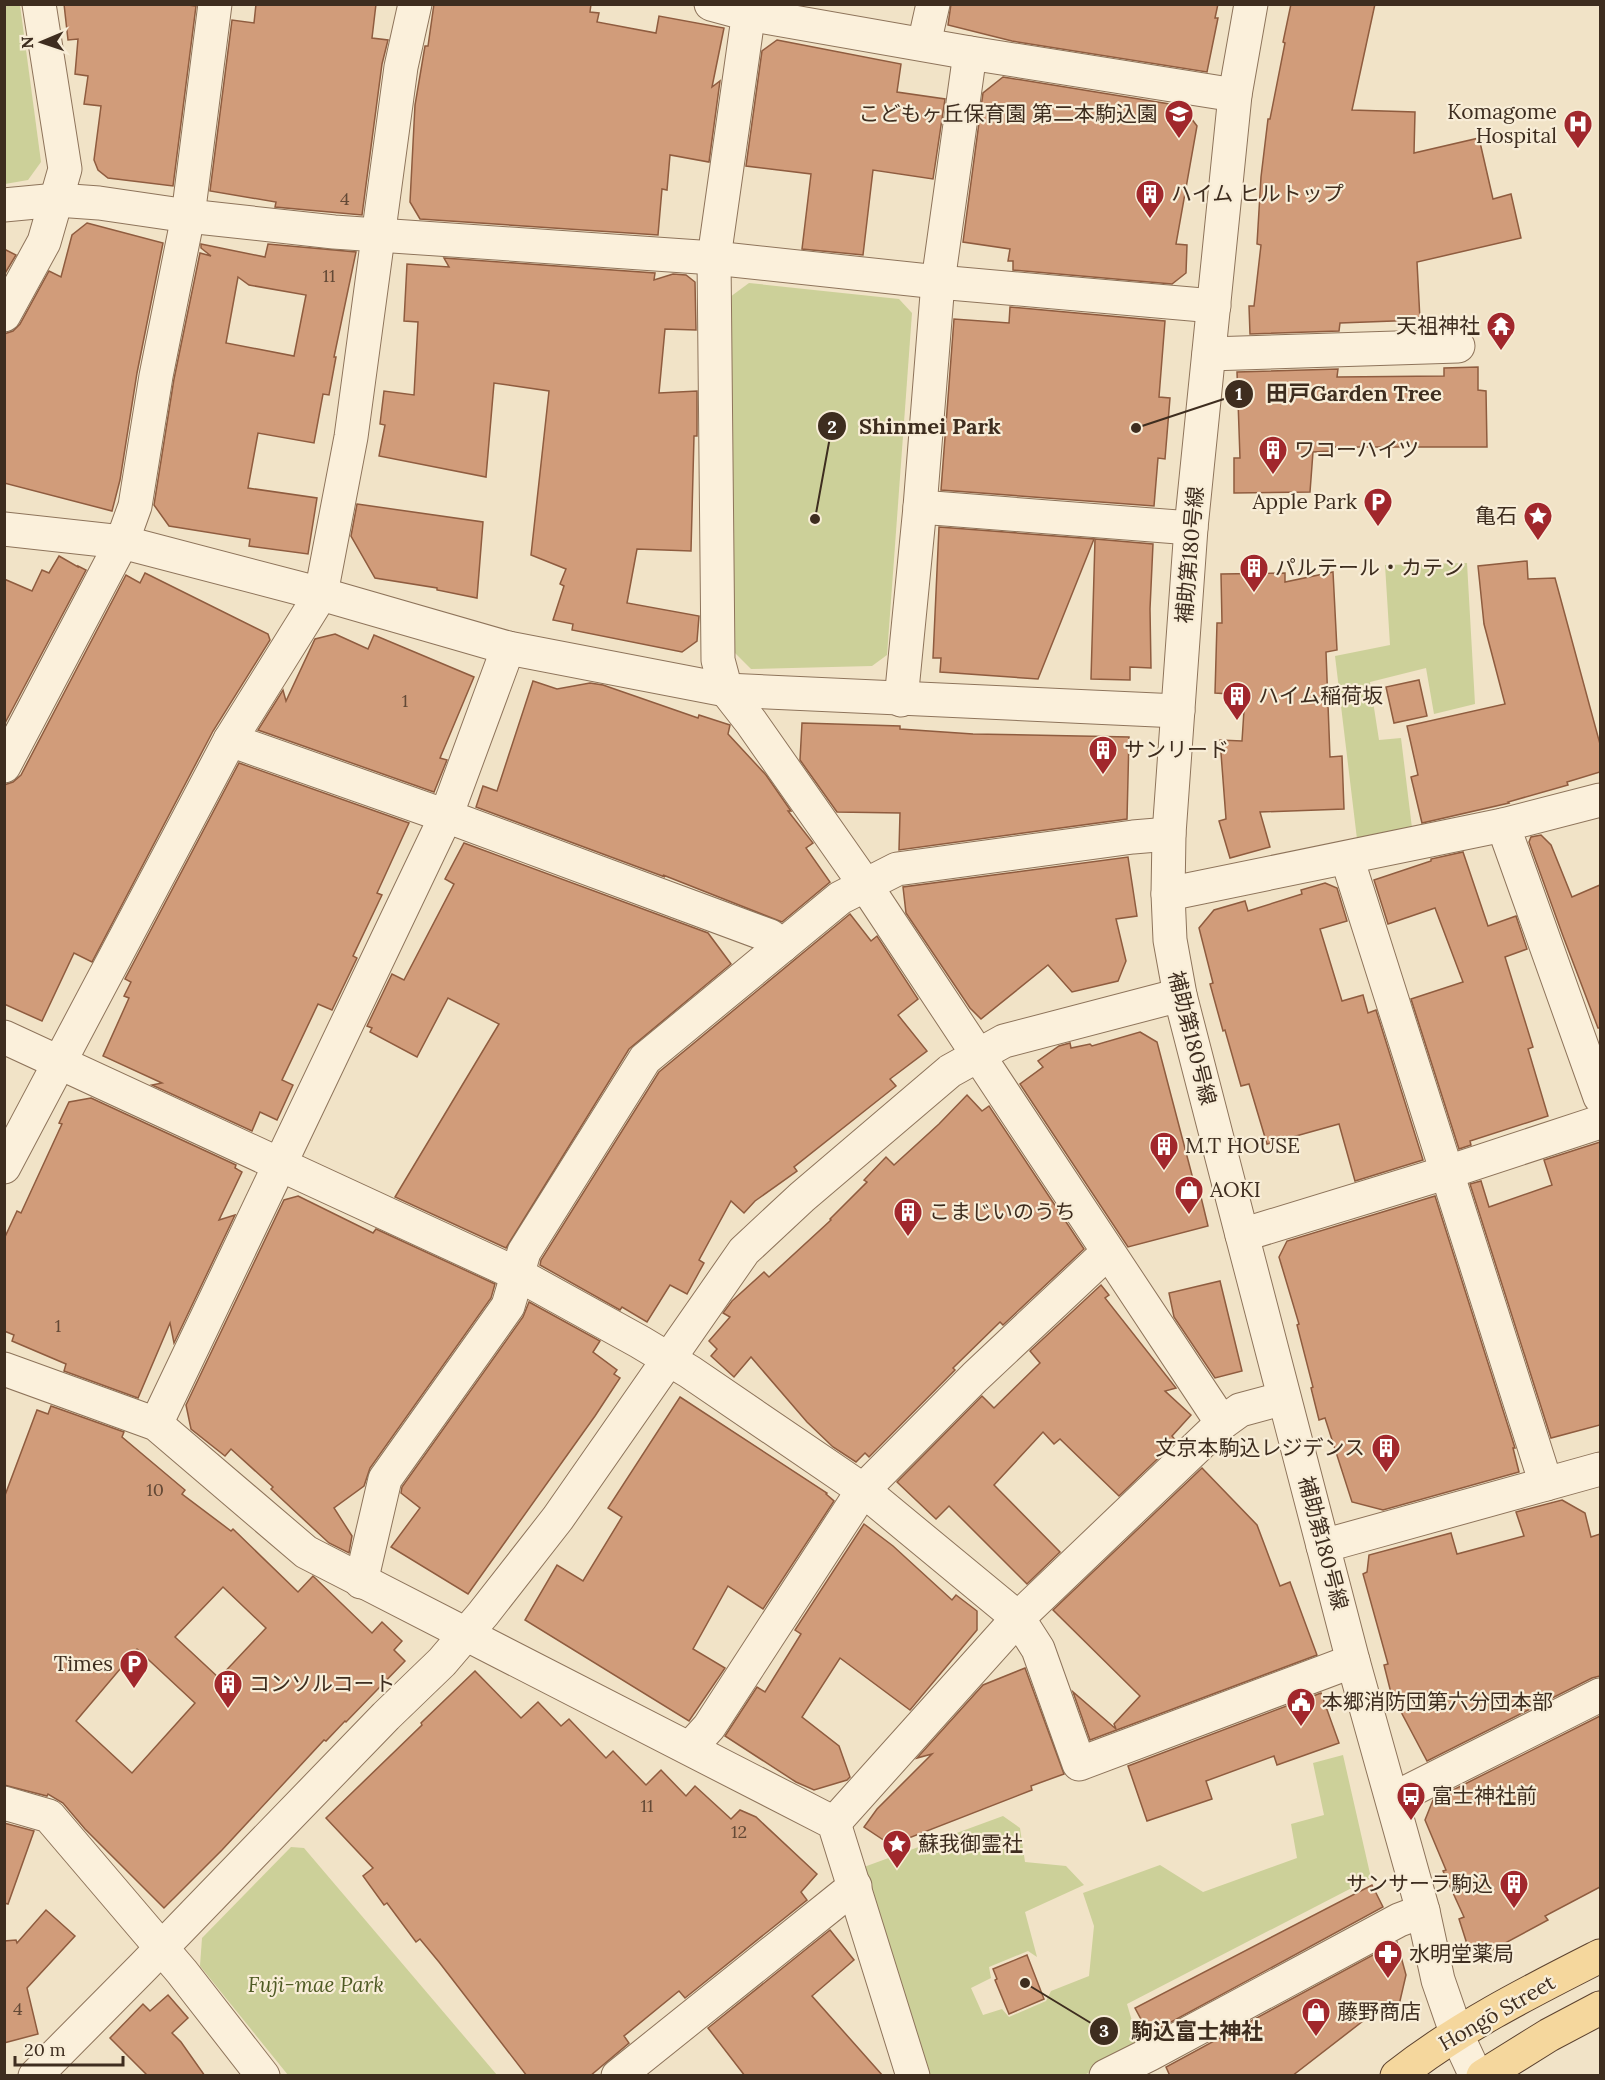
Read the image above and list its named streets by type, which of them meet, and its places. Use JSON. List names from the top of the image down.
{
  "streets": {
    "main road": ["Hongō Street"],
    "street": ["補助第180号線"]
  },
  "crossings": [
    ["補助第180号線", "Hongō Street"]
  ],
  "parks": ["Fuji-mae Park"],
  "places": {
    "school or university": ["こどもヶ丘保育園 第二本駒込園"],
    "hospital": ["Komagome Hospital"],
    "building": [
      "ハイム ヒルトップ",
      "ワコーハイツ",
      "パルテール・カテン",
      "ハイム稲荷坂",
      "サンリード",
      "M.T HOUSE",
      "こまじいのうち",
      "文京本駒込レジデンス",
      "コンソルコート",
      "サンサーラ駒込"
    ],
    "temple": ["天祖神社"],
    "other": ["田戸Garden Tree", "Shinmei Park", "駒込富士神社"],
    "parking": ["Apple Park", "Times"],
    "place": ["亀石", "蘇我御霊社"],
    "shop": ["AOKI", "藤野商店"],
    "public building": ["本郷消防団第六分団本部"],
    "bus stop": ["富士神社前"],
    "pharmacy": ["水明堂薬局"]
  },
  "house_numbers": [
    "4",
    "11",
    "1",
    "1",
    "10",
    "11",
    "12",
    "4"
  ],
  "scale_bar": "20 m",
  "north": "left"
}
